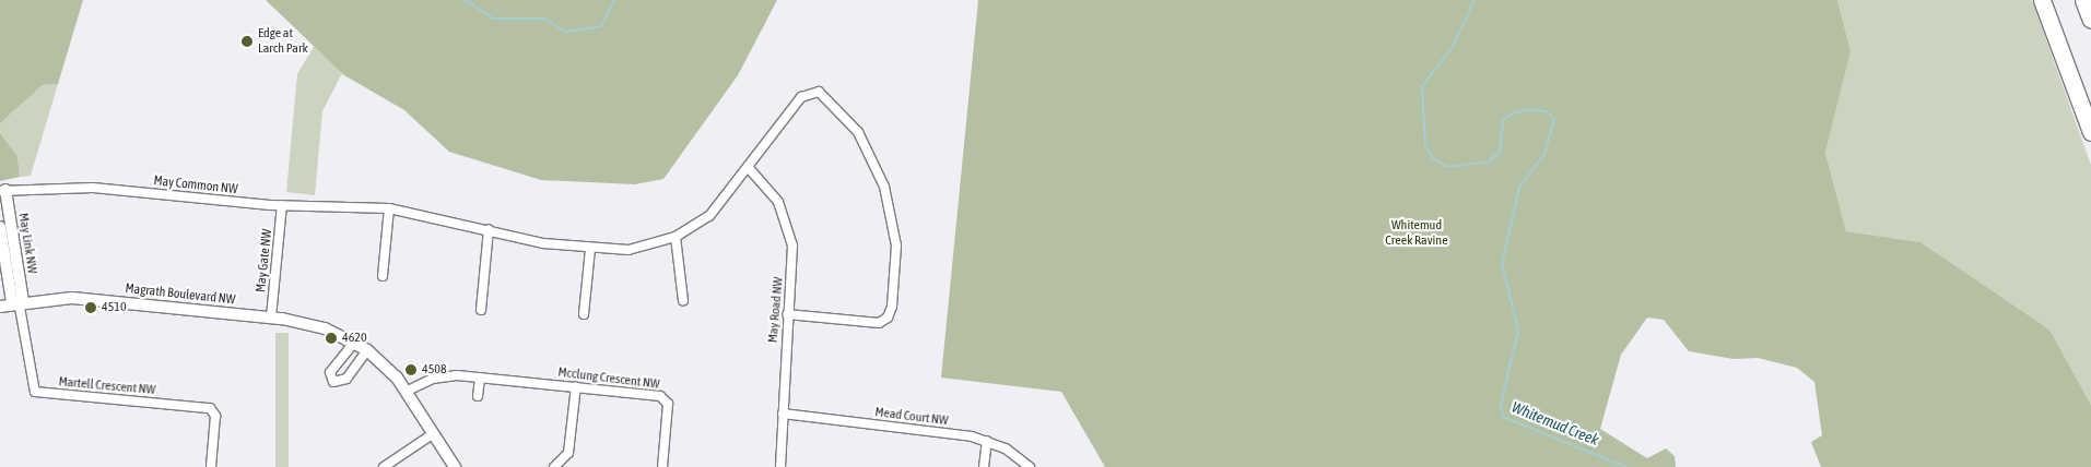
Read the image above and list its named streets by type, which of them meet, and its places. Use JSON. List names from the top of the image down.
{
  "streets": {
    "street": [
      "May Common NW",
      "May Link NW",
      "May Gate NW",
      "Magrath Boulevard NW",
      "May Road NW",
      "Mcclung Crescent NW",
      "Martell Crescent NW",
      "Mead Court NW"
    ]
  },
  "crossings": [
    ["May Common NW", "May Link NW"],
    ["May Common NW", "May Gate NW"],
    ["May Common NW", "May Road NW"],
    ["May Link NW", "Magrath Boulevard NW"],
    ["May Link NW", "Martell Crescent NW"],
    ["May Gate NW", "Magrath Boulevard NW"],
    ["Magrath Boulevard NW", "Mcclung Crescent NW"],
    ["Magrath Boulevard NW", "Martell Crescent NW"],
    ["May Road NW", "Mead Court NW"]
  ],
  "water": ["Whitemud Creek"],
  "parks": ["Whitemud Creek Ravine"],
  "places": [
    "Edge at Larch Park",
    "4510",
    "4620",
    "4508"
  ]
}
